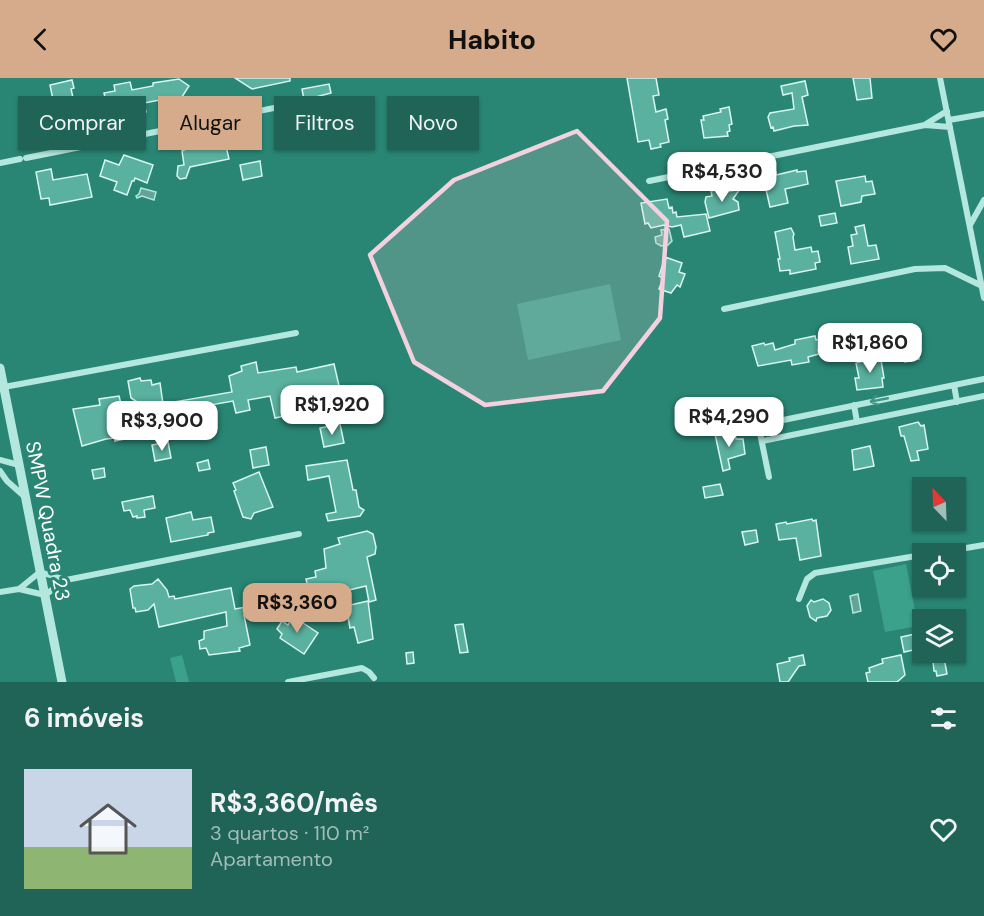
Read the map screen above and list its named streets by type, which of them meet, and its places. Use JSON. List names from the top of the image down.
{
  "streets": {
    "street": ["SMPW Quadra 23"]
  },
  "north": "top left",
  "page": {
    "header": "Habito",
    "chip": [
      "Comprar",
      "Alugar",
      "Filtros",
      "Novo"
    ],
    "price": [
      "R$4,530",
      "R$1,860",
      "R$1,920",
      "R$4,290",
      "R$3,900",
      "R$3,360"
    ],
    "heading": "6 imóveis",
    "list": [
      {
        "name": "R$3,360/mês",
        "note": "3 quartos · 110 m² · Apartamento"
      }
    ]
  }
}
